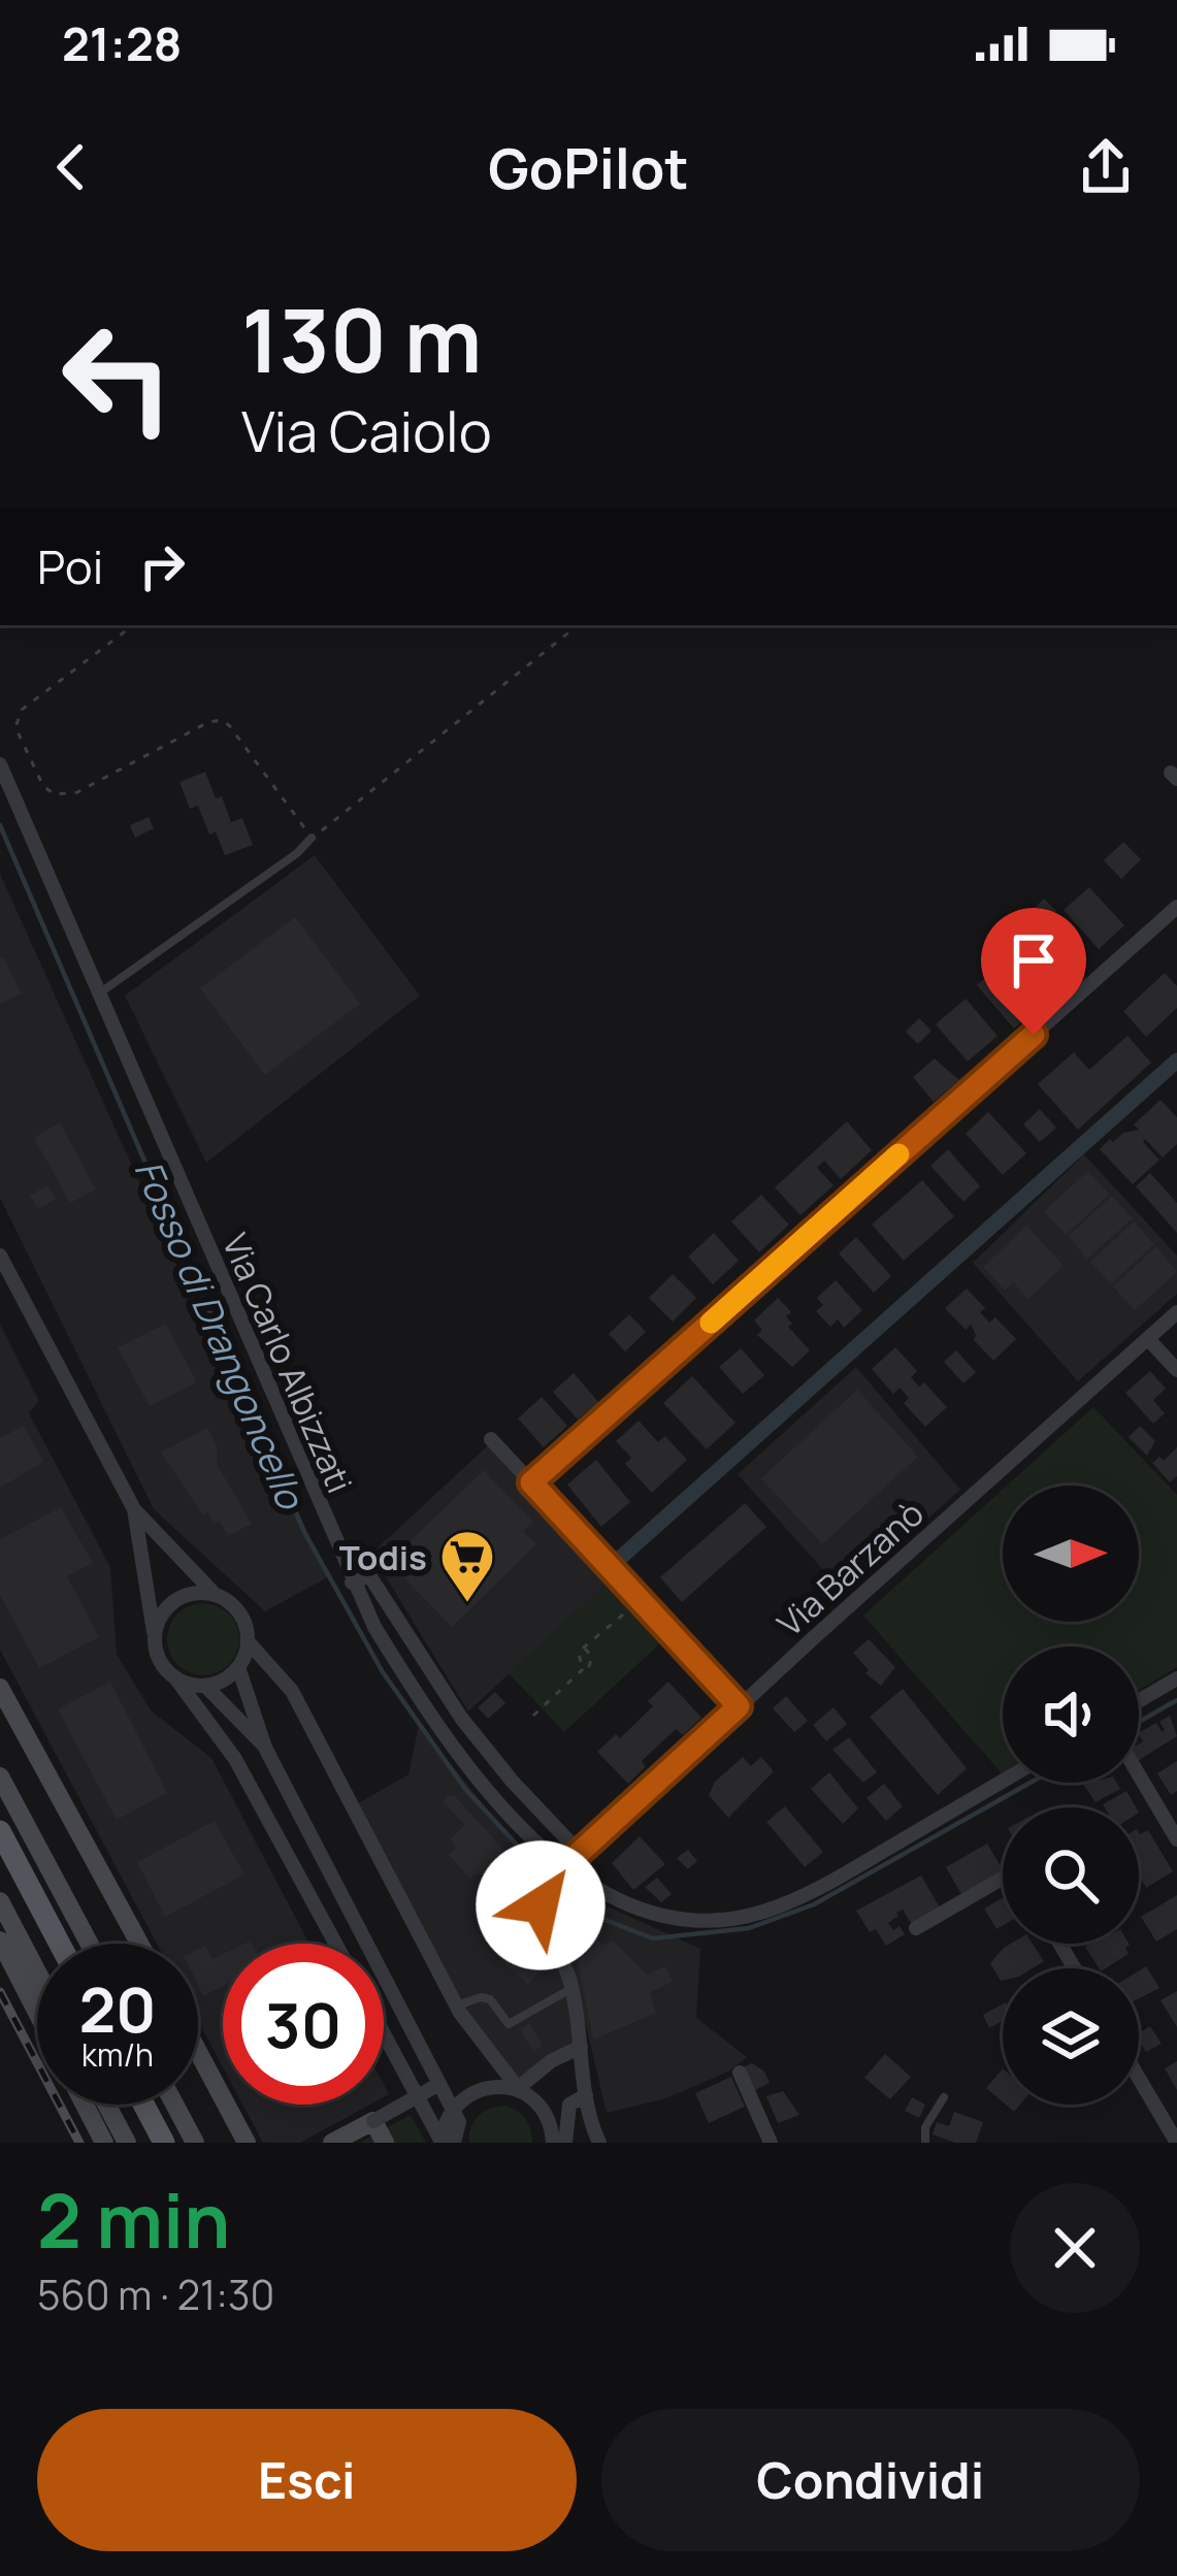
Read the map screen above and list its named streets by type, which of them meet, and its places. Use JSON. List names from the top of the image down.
{
  "streets": {
    "street": ["Via Carlo Albizzati", "Via Barzanò"]
  },
  "crossings": [
    ["Via Carlo Albizzati", "Via Barzanò"]
  ],
  "water": ["Fosso di Drangoncello"],
  "places": {
    "supermarket": ["Todis"]
  },
  "north": "right",
  "page": {
    "status": "21:28",
    "header": "GoPilot",
    "turn": ["130 m", "Via Caiolo"],
    "then": "Poi",
    "speed": "20 km/h",
    "limit": "30",
    "heading": ["2 min", "560 m · 21:30"],
    "buttons": ["Esci", "Condividi"]
  }
}
